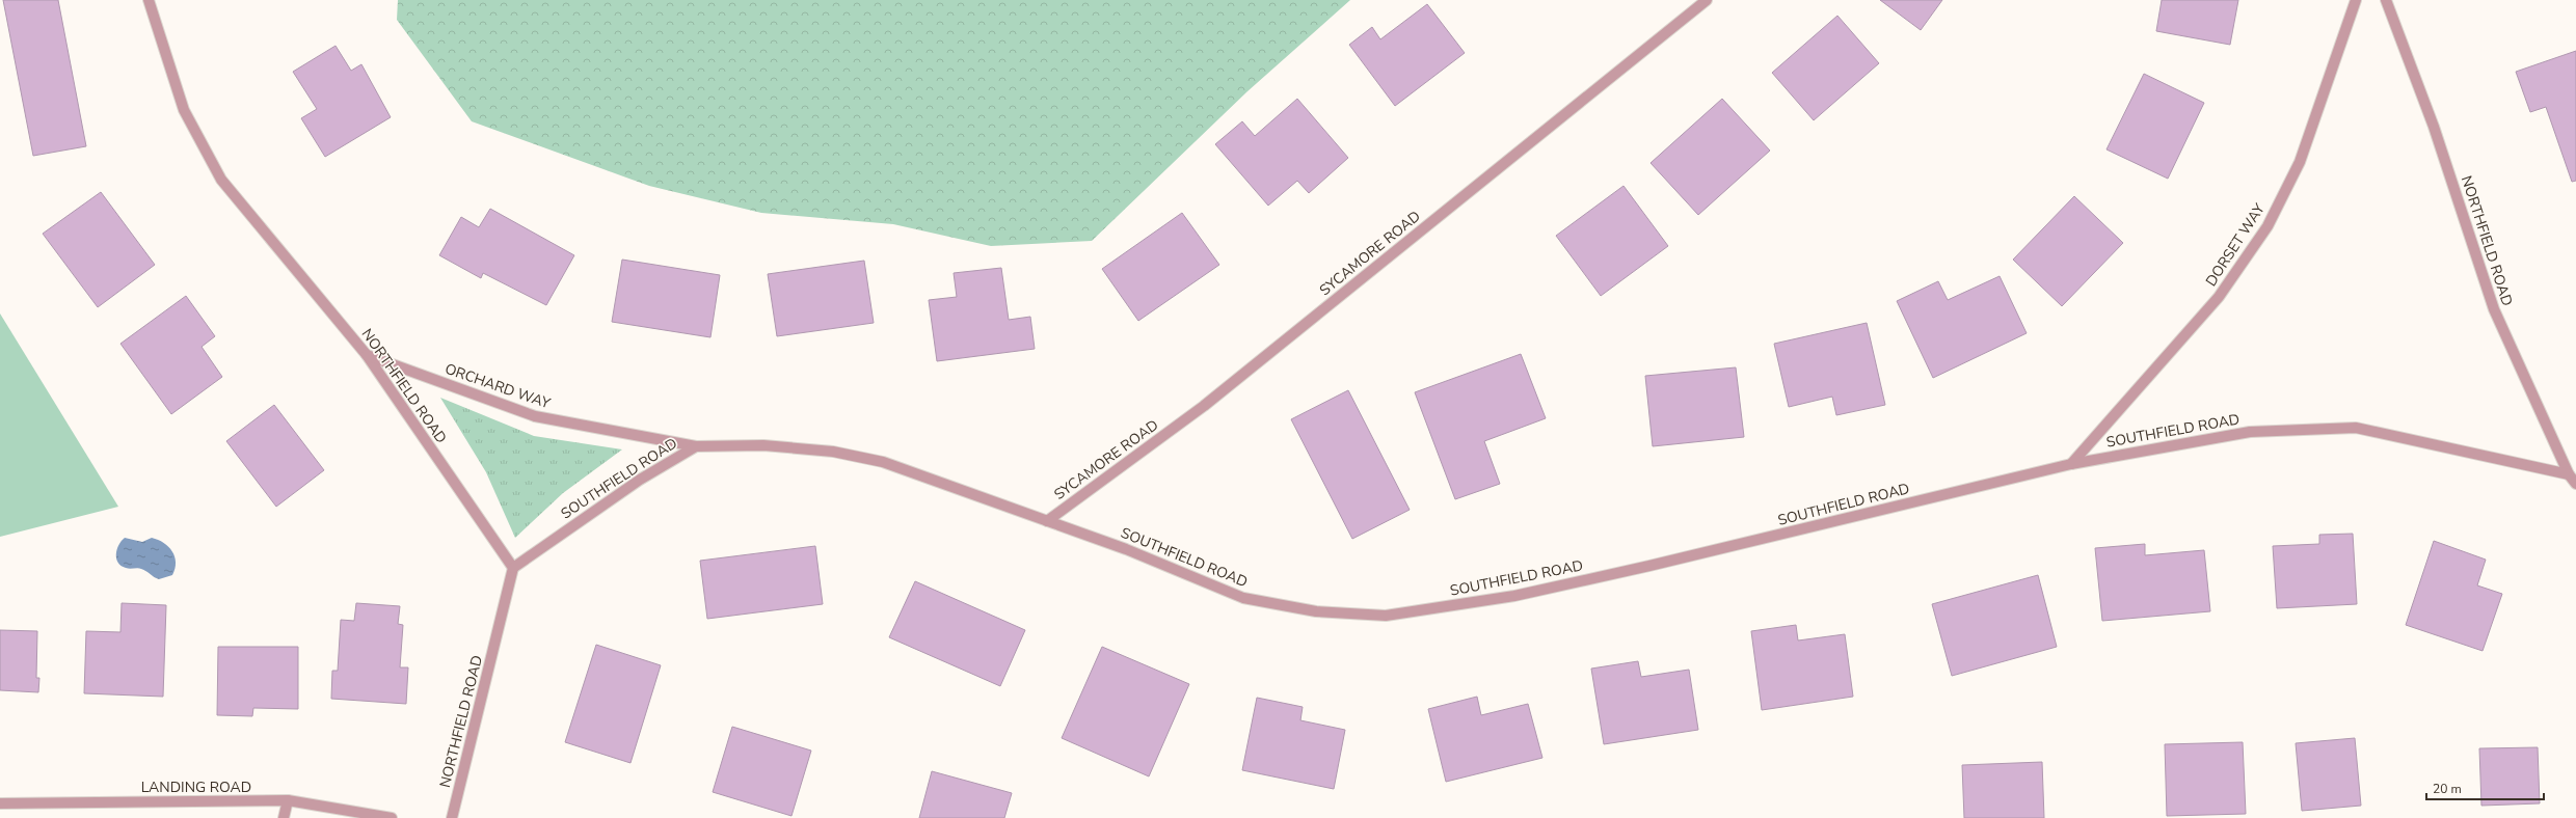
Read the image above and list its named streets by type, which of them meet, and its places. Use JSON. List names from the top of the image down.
{
  "streets": {
    "street": [
      "NORTHFIELD ROAD",
      "DORSET WAY",
      "SYCAMORE ROAD",
      "ORCHARD WAY",
      "SOUTHFIELD ROAD",
      "LANDING ROAD"
    ]
  },
  "crossings": [
    ["NORTHFIELD ROAD", "ORCHARD WAY"],
    ["NORTHFIELD ROAD", "SOUTHFIELD ROAD"],
    ["DORSET WAY", "SOUTHFIELD ROAD"],
    ["SYCAMORE ROAD", "SOUTHFIELD ROAD"],
    ["ORCHARD WAY", "SOUTHFIELD ROAD"]
  ],
  "scale_bar": "20 m"
}
